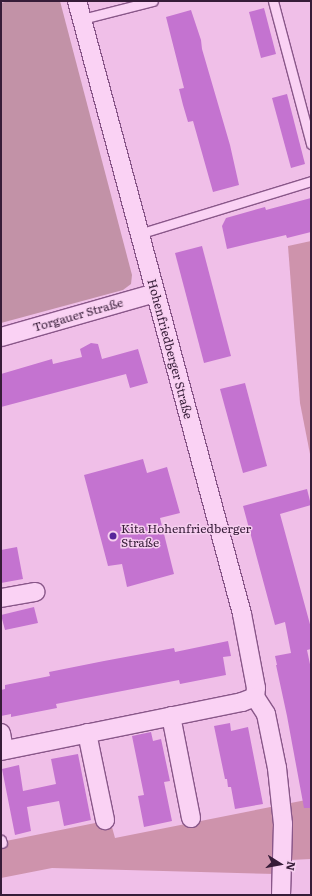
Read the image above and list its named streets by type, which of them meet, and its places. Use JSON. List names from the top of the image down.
{
  "streets": {
    "street": ["Torgauer Straße", "Hohenfriedberger Straße"]
  },
  "crossings": [
    ["Torgauer Straße", "Hohenfriedberger Straße"]
  ],
  "places": ["Kita Hohenfriedberger Straße"],
  "north": "right"
}
